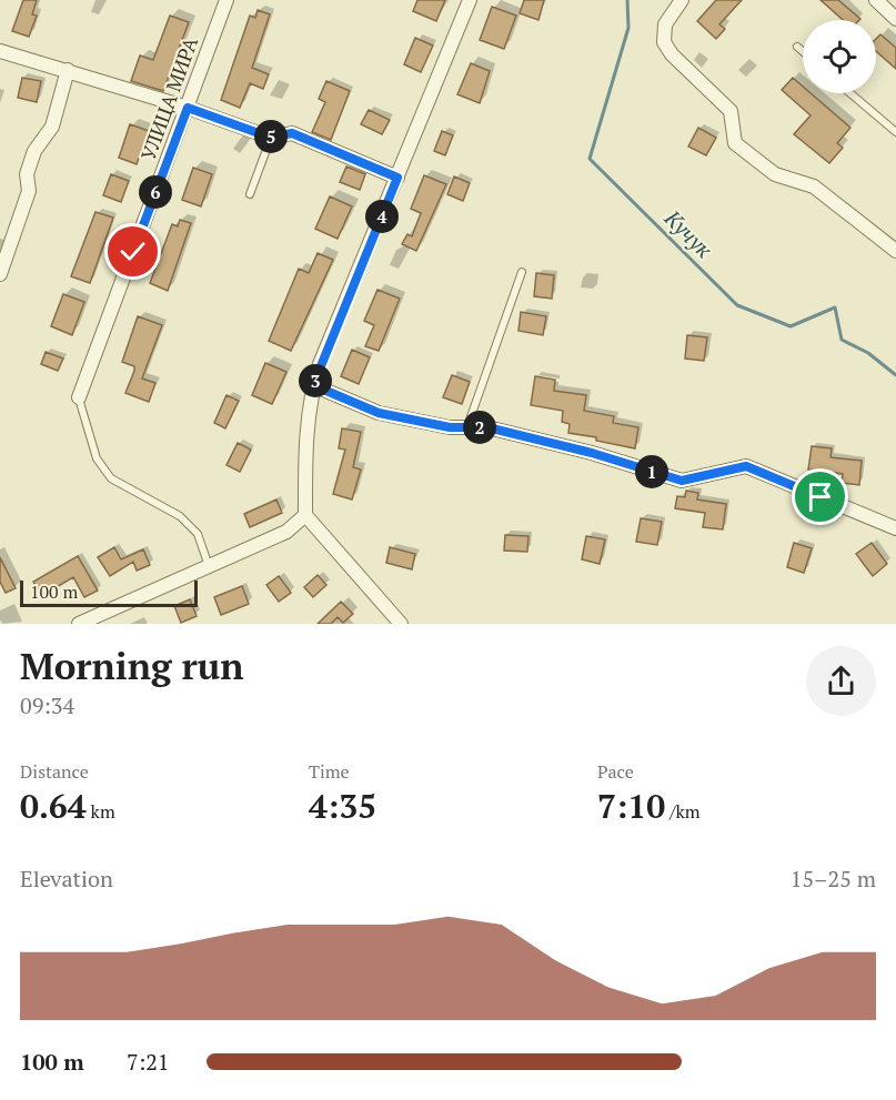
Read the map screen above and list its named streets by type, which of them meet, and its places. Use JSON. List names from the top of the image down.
{
  "streets": {
    "street": ["УЛИЦА МИРА"]
  },
  "water": ["Кучук"],
  "scale_bar": "100 m",
  "page": {
    "pins": [
      "5",
      "6",
      "4",
      "3",
      "2",
      "1"
    ],
    "scale": "100 m",
    "heading": ["Morning run", "09:34"],
    "stats": [
      ["Distance", "0.64 km"],
      ["Time", "4:35"],
      ["Pace", "7:10 /km"]
    ],
    "chart": ["Elevation", "15–25 m"],
    "list": [
      {
        "name": "100 m",
        "note": "7:21"
      }
    ]
  }
}
